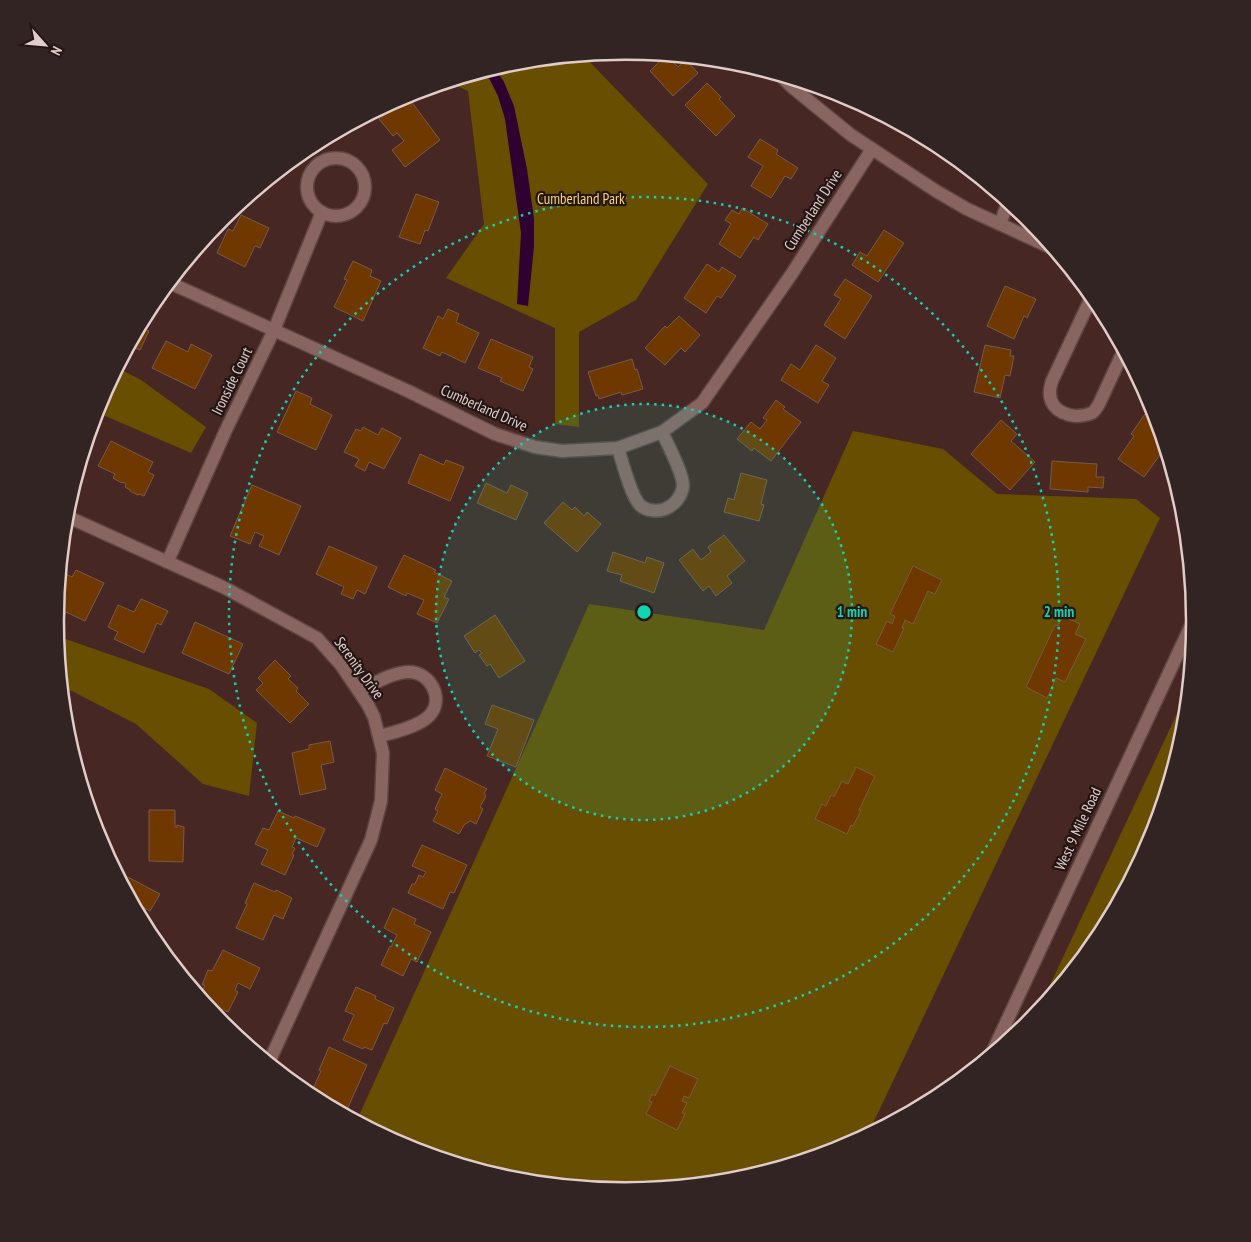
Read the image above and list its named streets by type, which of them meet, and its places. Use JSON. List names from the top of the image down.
{
  "streets": {
    "street": [
      "Cumberland Drive",
      "Ironside Court",
      "Serenity Drive",
      "West 9 Mile Road"
    ]
  },
  "crossings": [
    ["Cumberland Drive", "Ironside Court"],
    ["Ironside Court", "Serenity Drive"]
  ],
  "parks": ["Cumberland Park"],
  "north": "bottom right",
  "rings": ["1 min", "2 min"]
}
